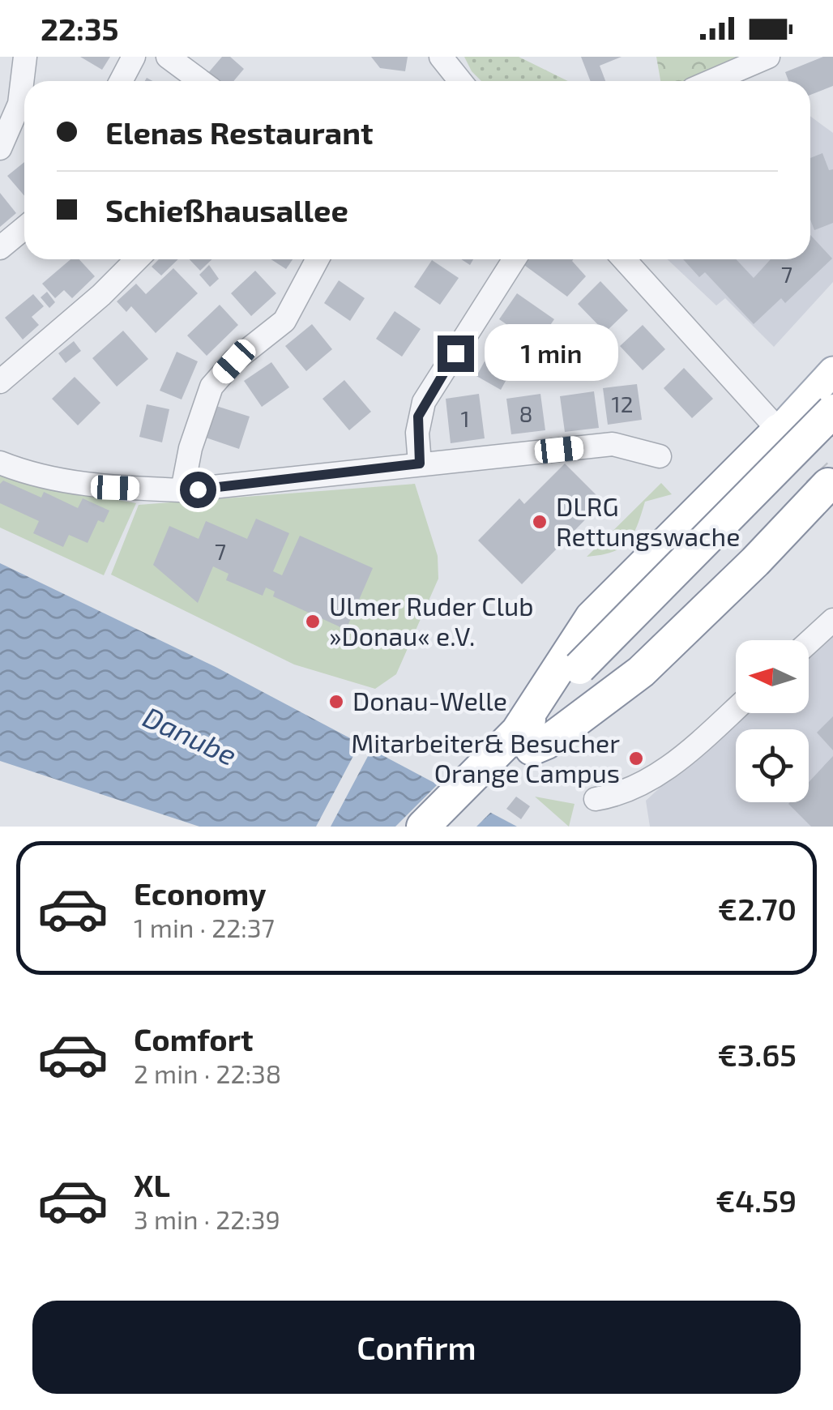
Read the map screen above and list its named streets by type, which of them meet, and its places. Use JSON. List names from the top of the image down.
{
  "water": ["Danube"],
  "places": [
    "DLRG Rettungswache",
    "Ulmer Ruder Club »Donau« e.V.",
    "Donau-Welle",
    "Mitarbeiter& Besucher Orange Campus"
  ],
  "house_numbers": [
    "7",
    "12",
    "8",
    "1",
    "7"
  ],
  "north": "left",
  "page": {
    "status": "22:35",
    "banner": ["Elenas Restaurant", "Schießhausallee"],
    "bubble": "1 min",
    "list": [
      {
        "name": "Economy",
        "note": "1 min · 22:37",
        "value": "€2.70"
      },
      {
        "name": "Comfort",
        "note": "2 min · 22:38",
        "value": "€3.65"
      },
      {
        "name": "XL",
        "note": "3 min · 22:39",
        "value": "€4.59"
      }
    ],
    "buttons": "Confirm"
  }
}
